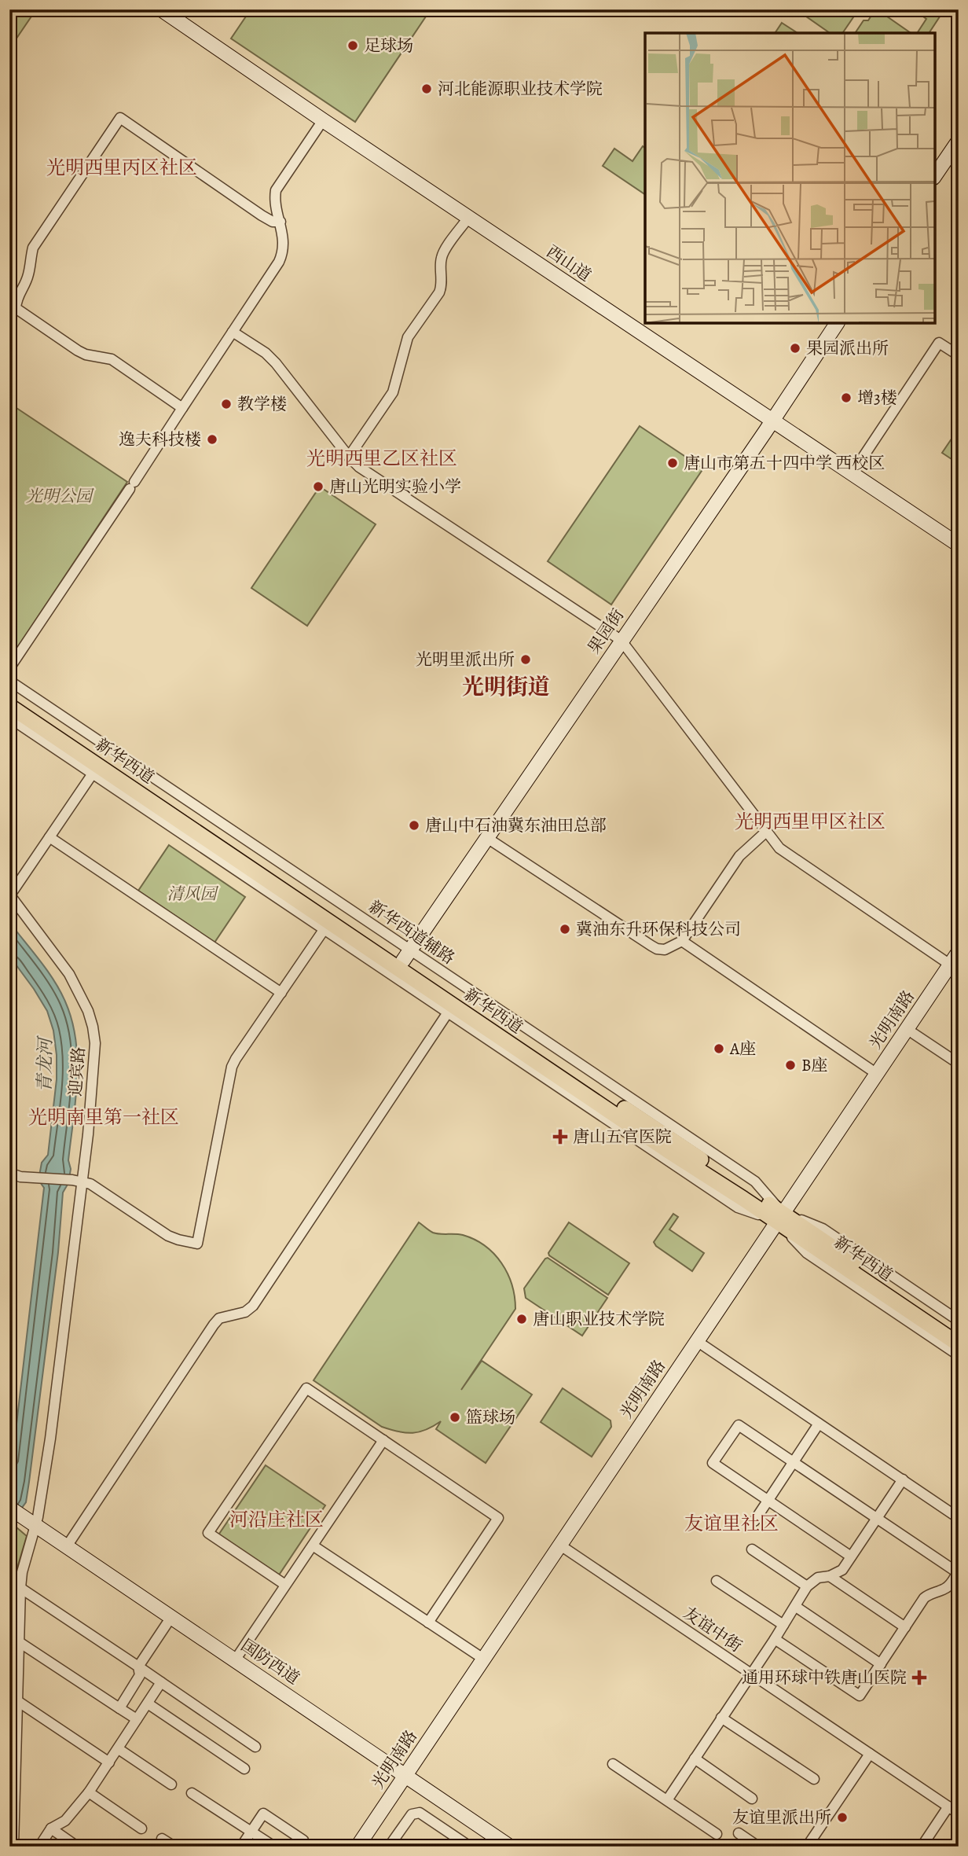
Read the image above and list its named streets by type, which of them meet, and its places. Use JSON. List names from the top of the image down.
{
  "streets": {
    "main road": ["新华西道"],
    "street": [
      "西山道",
      "果园街",
      "新华西道辅路",
      "光明南路",
      "迎宾路",
      "友谊中街",
      "国防西道"
    ]
  },
  "crossings": [
    ["西山道", "果园街"],
    ["果园街", "新华西道"],
    ["果园街", "新华西道辅路"],
    ["新华西道", "新华西道辅路"],
    ["新华西道", "光明南路"],
    ["光明南路", "友谊中街"],
    ["光明南路", "国防西道"],
    ["迎宾路", "国防西道"]
  ],
  "districts": [
    "光明西里丙区社区",
    "光明西里乙区社区",
    "光明街道",
    "光明西里甲区社区",
    "光明南里第一社区",
    "河沿庄社区",
    "友谊里社区"
  ],
  "water": ["青龙河"],
  "parks": ["光明公园", "清风园"],
  "places": {
    "other": [
      "足球场",
      "河北能源职业技术学院",
      "果园派出所",
      "增3楼",
      "教学楼",
      "逸夫科技楼",
      "唐山市第五十四中学 西校区",
      "唐山光明实验小学",
      "光明里派出所",
      "唐山中石油冀东油田总部",
      "冀油东升环保科技公司",
      "A座",
      "B座",
      "唐山职业技术学院",
      "篮球场",
      "友谊里派出所"
    ],
    "health": ["唐山五官医院", "通用环球中铁唐山医院"]
  }
}
